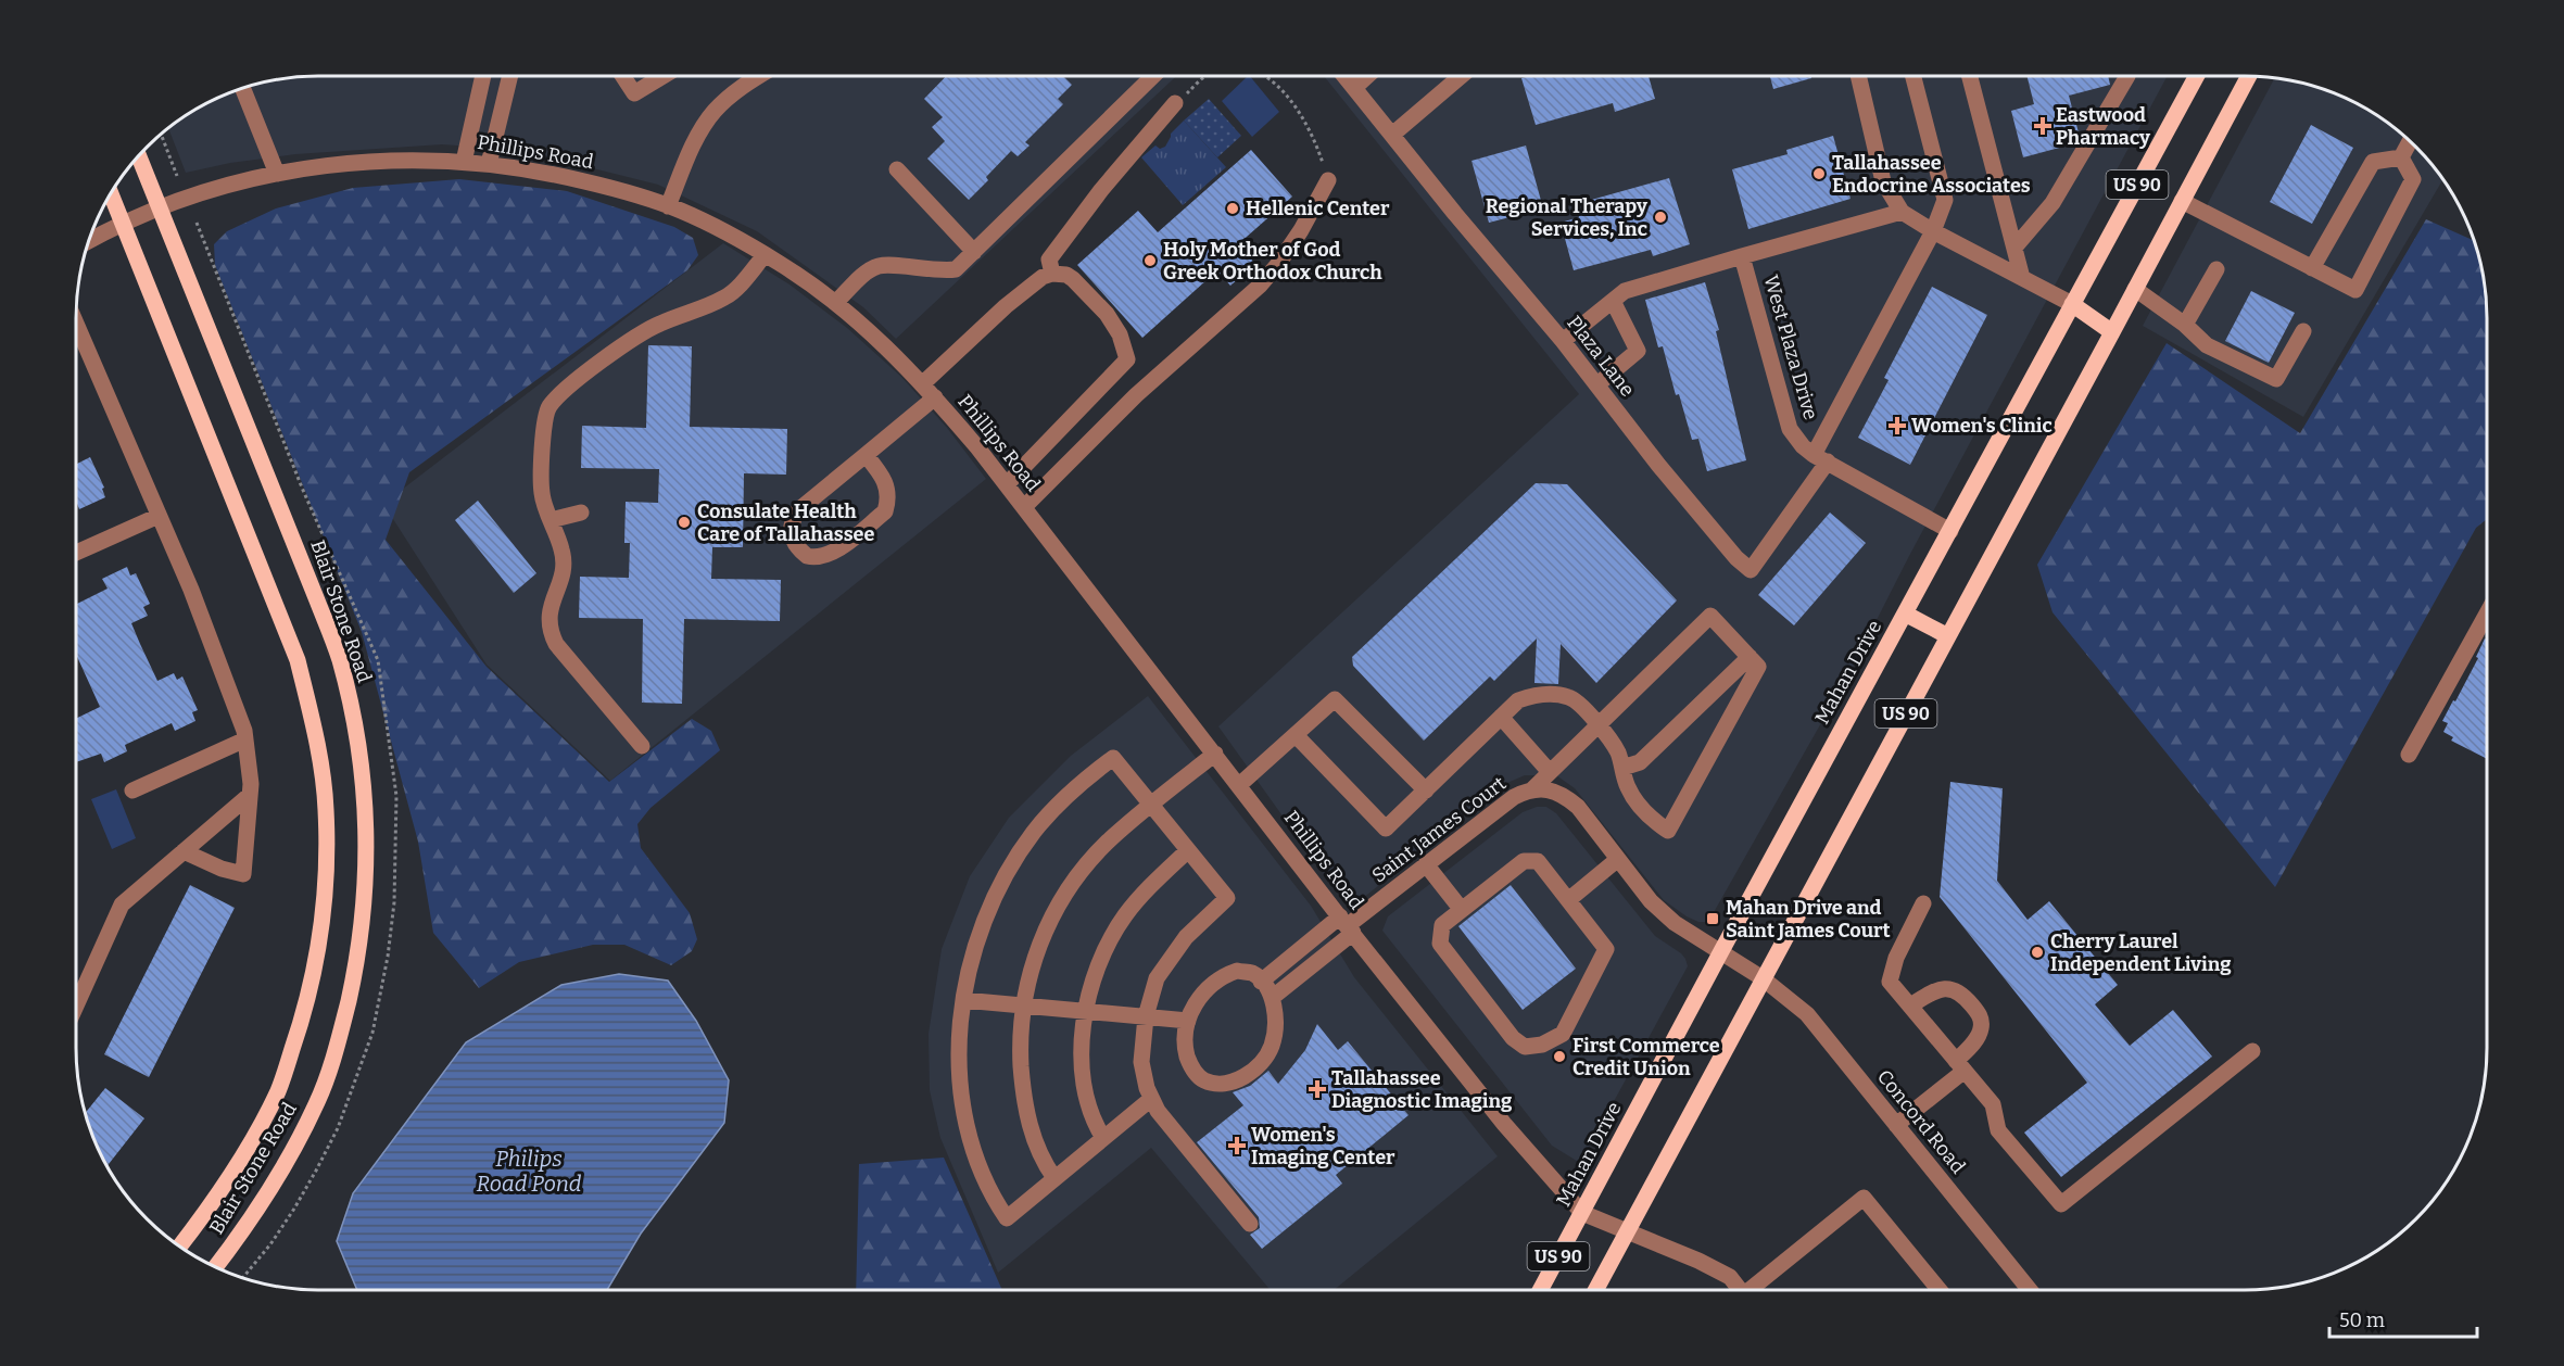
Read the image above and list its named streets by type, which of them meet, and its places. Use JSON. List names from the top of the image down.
{
  "streets": {
    "main road": ["US 90", "Blair Stone Road", "Mahan Drive"],
    "street": [
      "Phillips Road",
      "West Plaza Drive",
      "Plaza Lane",
      "Saint James Court",
      "Concord Road"
    ]
  },
  "crossings": [
    ["Phillips Road", "US 90"],
    ["Phillips Road", "Blair Stone Road"],
    ["Phillips Road", "Mahan Drive"],
    ["Phillips Road", "Saint James Court"],
    ["US 90", "Saint James Court"],
    ["US 90", "Concord Road"],
    ["West Plaza Drive", "Plaza Lane"],
    ["West Plaza Drive", "Mahan Drive"],
    ["Mahan Drive", "Saint James Court"],
    ["Saint James Court", "Concord Road"]
  ],
  "water": ["Philips Road Pond"],
  "places": {
    "health": [
      "Eastwood Pharmacy",
      "Women's Clinic",
      "Tallahassee Diagnostic Imaging",
      "Women's Imaging Center"
    ],
    "other": [
      "Tallahassee Endocrine Associates",
      "Hellenic Center",
      "Regional Therapy Services, Inc",
      "Holy Mother of God Greek Orthodox Church",
      "Consulate Health Care of Tallahassee",
      "Cherry Laurel Independent Living",
      "First Commerce Credit Union"
    ],
    "transit": ["Mahan Drive and Saint James Court"]
  },
  "scale_bar": "50 m"
}
